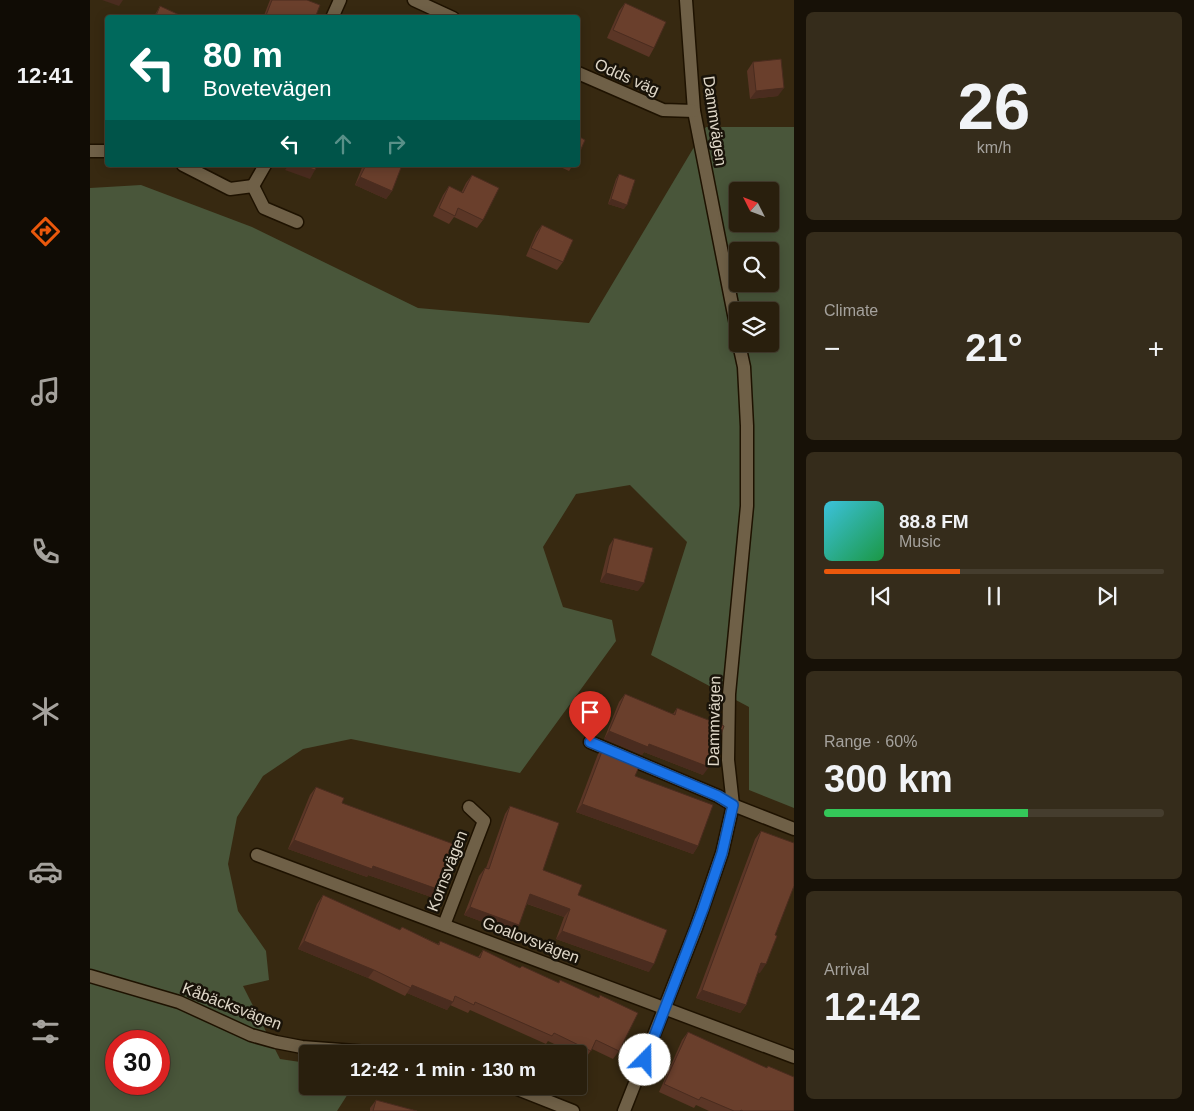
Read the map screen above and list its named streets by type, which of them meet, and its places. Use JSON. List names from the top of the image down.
{
  "streets": {
    "street": [
      "Odds väg",
      "Dammvägen",
      "Kornsvägen",
      "Goalovsvägen",
      "Kåbäcksvägen"
    ]
  },
  "crossings": [
    ["Odds väg", "Dammvägen"],
    ["Dammvägen", "Goalovsvägen"],
    ["Kornsvägen", "Goalovsvägen"]
  ],
  "north": "top left",
  "page": {
    "tabs": "12:41",
    "tile": [
      ["26", "km/h"],
      "Climate",
      ["Range · 60%", "300 km"],
      ["Arrival", "12:42"]
    ],
    "turn": ["80 m", "Bovetevägen"],
    "heat": ["−", "21°", "+"],
    "song": ["88.8 FM", "Music"],
    "limit": "30",
    "trip": "12:42 · 1 min · 130 m"
  }
}
